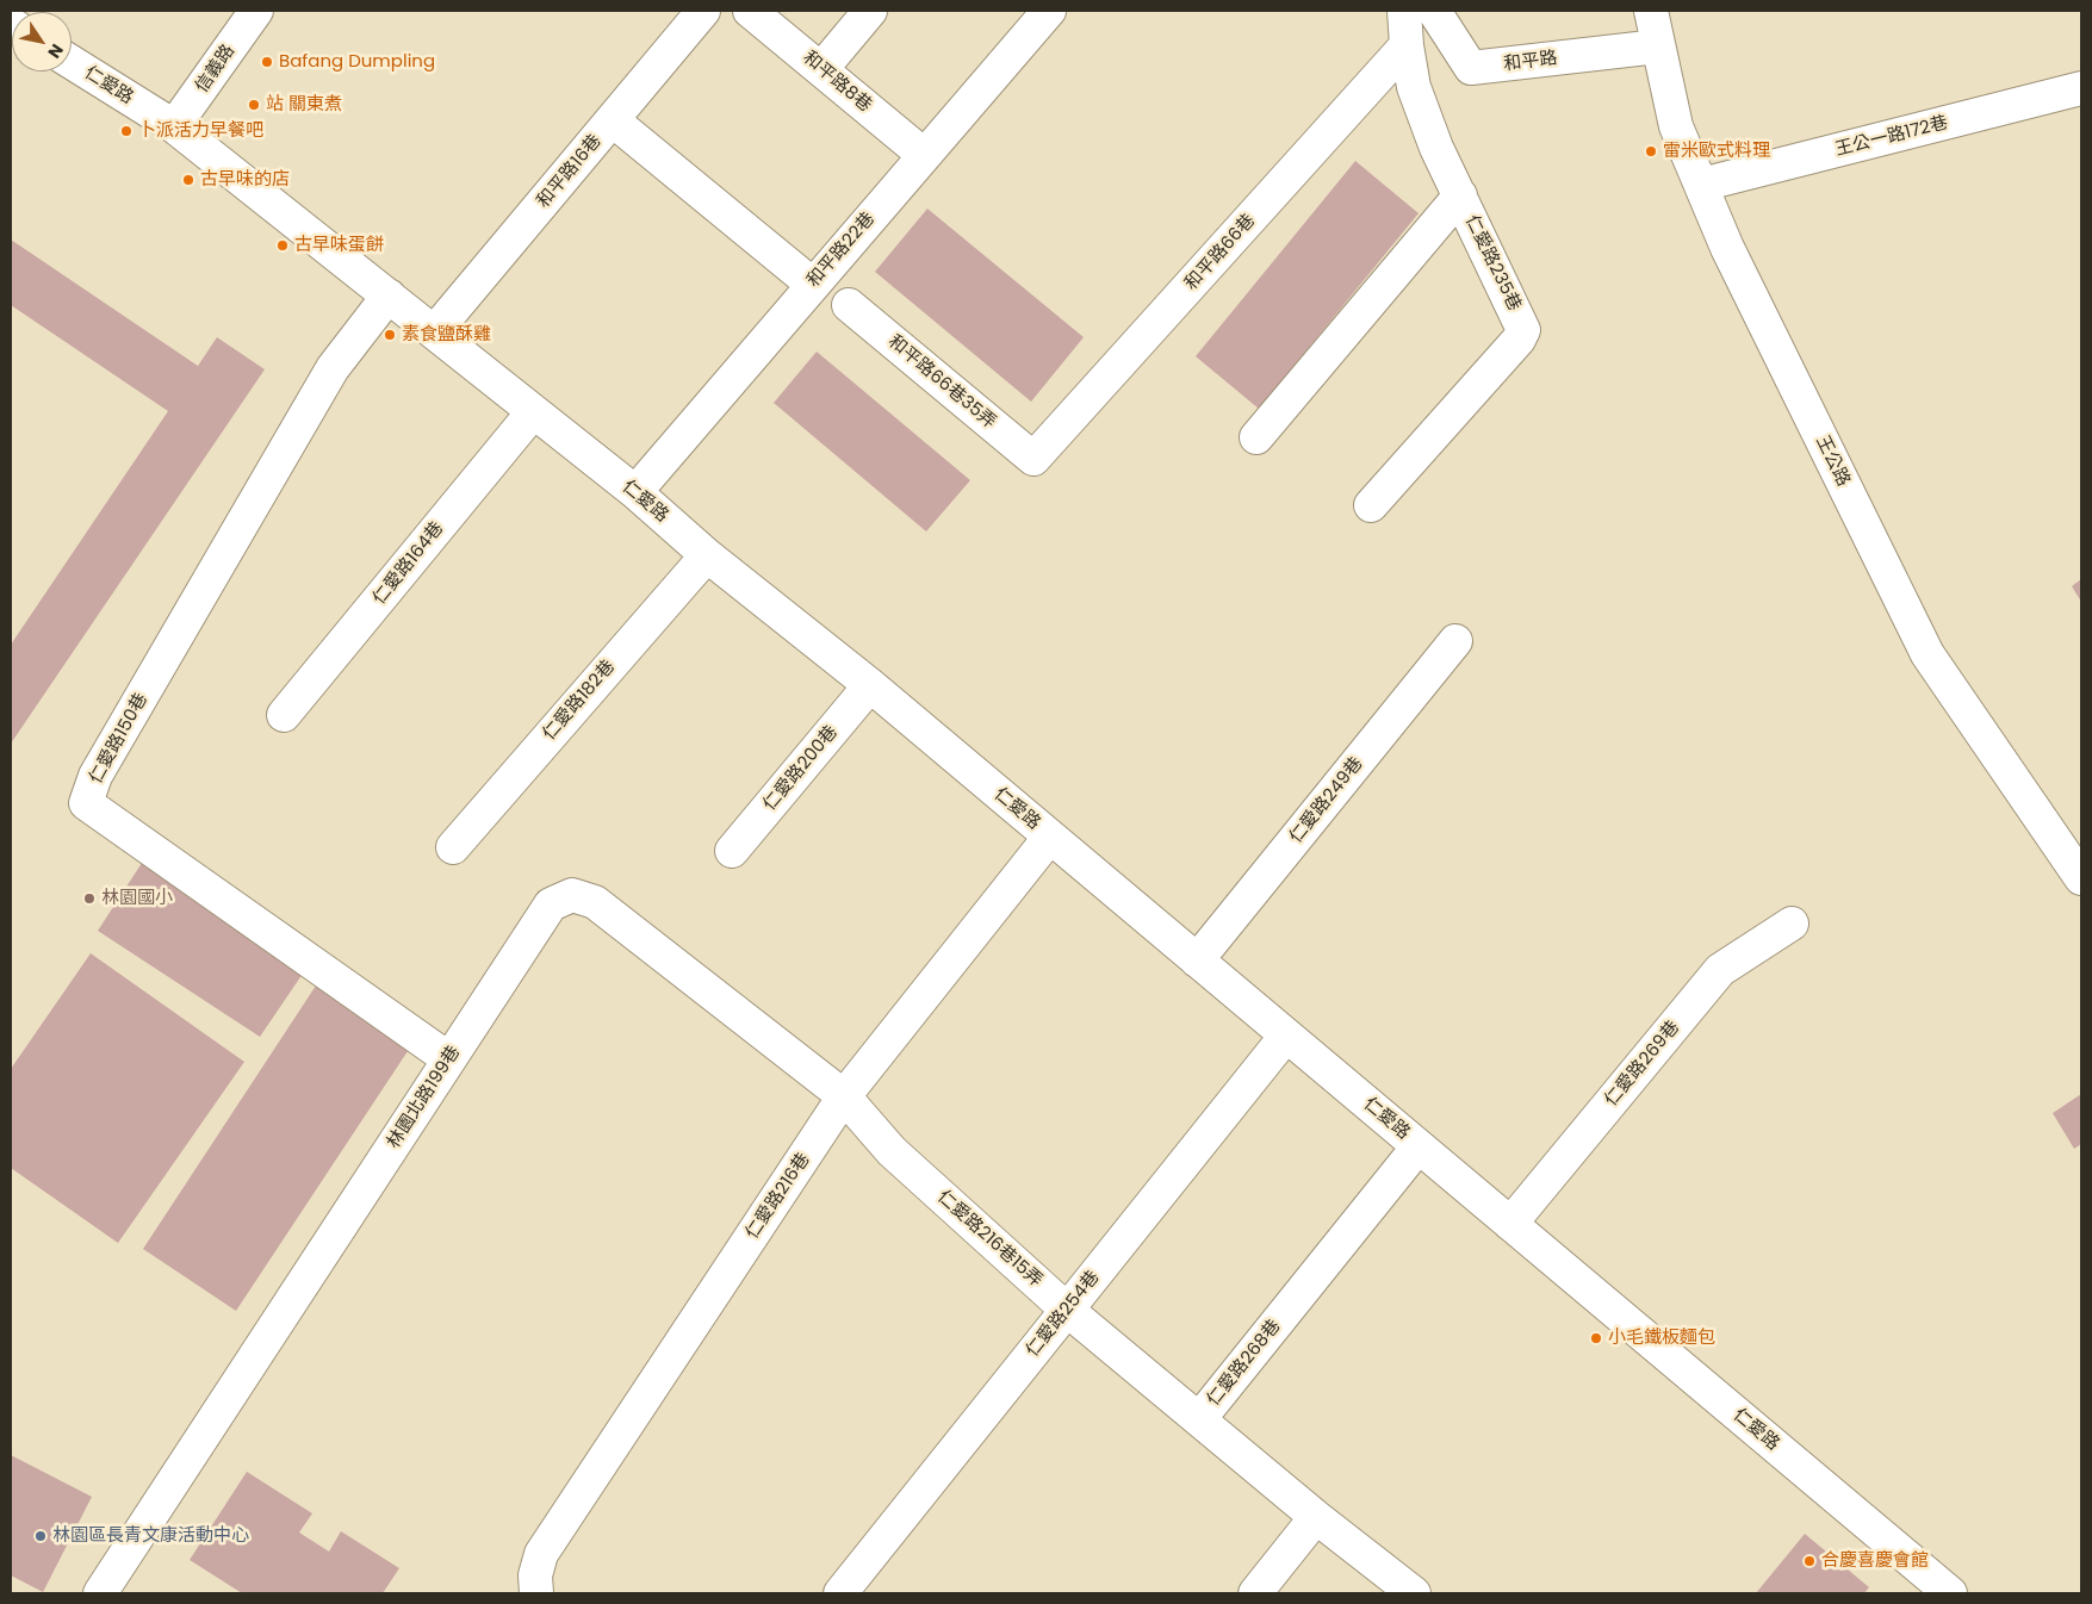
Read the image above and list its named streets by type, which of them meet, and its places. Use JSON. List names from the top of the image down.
{
  "streets": {
    "street": [
      "和平路",
      "信義路",
      "和平路8巷",
      "仁愛路",
      "王公一路172巷",
      "和平路16巷",
      "和平路22巷",
      "和平路66巷",
      "仁愛路235巷",
      "和平路66巷35弄",
      "王公路",
      "仁愛路164巷",
      "仁愛路182巷",
      "仁愛路150巷",
      "仁愛路200巷",
      "仁愛路249巷",
      "仁愛路269巷",
      "林園北路199巷",
      "仁愛路216巷",
      "仁愛路216巷15弄",
      "仁愛路254巷",
      "仁愛路268巷"
    ]
  },
  "crossings": [
    ["和平路", "王公路"],
    ["信義路", "仁愛路"],
    ["和平路8巷", "和平路22巷"],
    ["仁愛路", "和平路16巷"],
    ["仁愛路", "和平路22巷"],
    ["仁愛路", "仁愛路164巷"],
    ["仁愛路", "仁愛路182巷"],
    ["仁愛路", "仁愛路150巷"],
    ["仁愛路", "仁愛路200巷"],
    ["仁愛路", "仁愛路249巷"],
    ["仁愛路", "仁愛路269巷"],
    ["仁愛路", "仁愛路216巷"],
    ["仁愛路", "仁愛路254巷"],
    ["仁愛路", "仁愛路268巷"],
    ["王公一路172巷", "王公路"],
    ["和平路66巷", "仁愛路235巷"],
    ["和平路66巷", "和平路66巷35弄"],
    ["仁愛路150巷", "林園北路199巷"],
    ["林園北路199巷", "仁愛路216巷"],
    ["林園北路199巷", "仁愛路216巷15弄"],
    ["仁愛路216巷", "仁愛路216巷15弄"],
    ["仁愛路216巷15弄", "仁愛路254巷"],
    ["仁愛路216巷15弄", "仁愛路268巷"]
  ],
  "places": [
    "Bafang Dumpling",
    "站 關東煮",
    "卜派活力早餐吧",
    "雷米歐式料理",
    "古早味的店",
    "古早味蛋餅",
    "素食鹽酥雞",
    "林園國小",
    "小毛鐵板麵包",
    "林園區長青文康活動中心",
    "合慶喜慶會館"
  ],
  "north": "bottom right"
}
